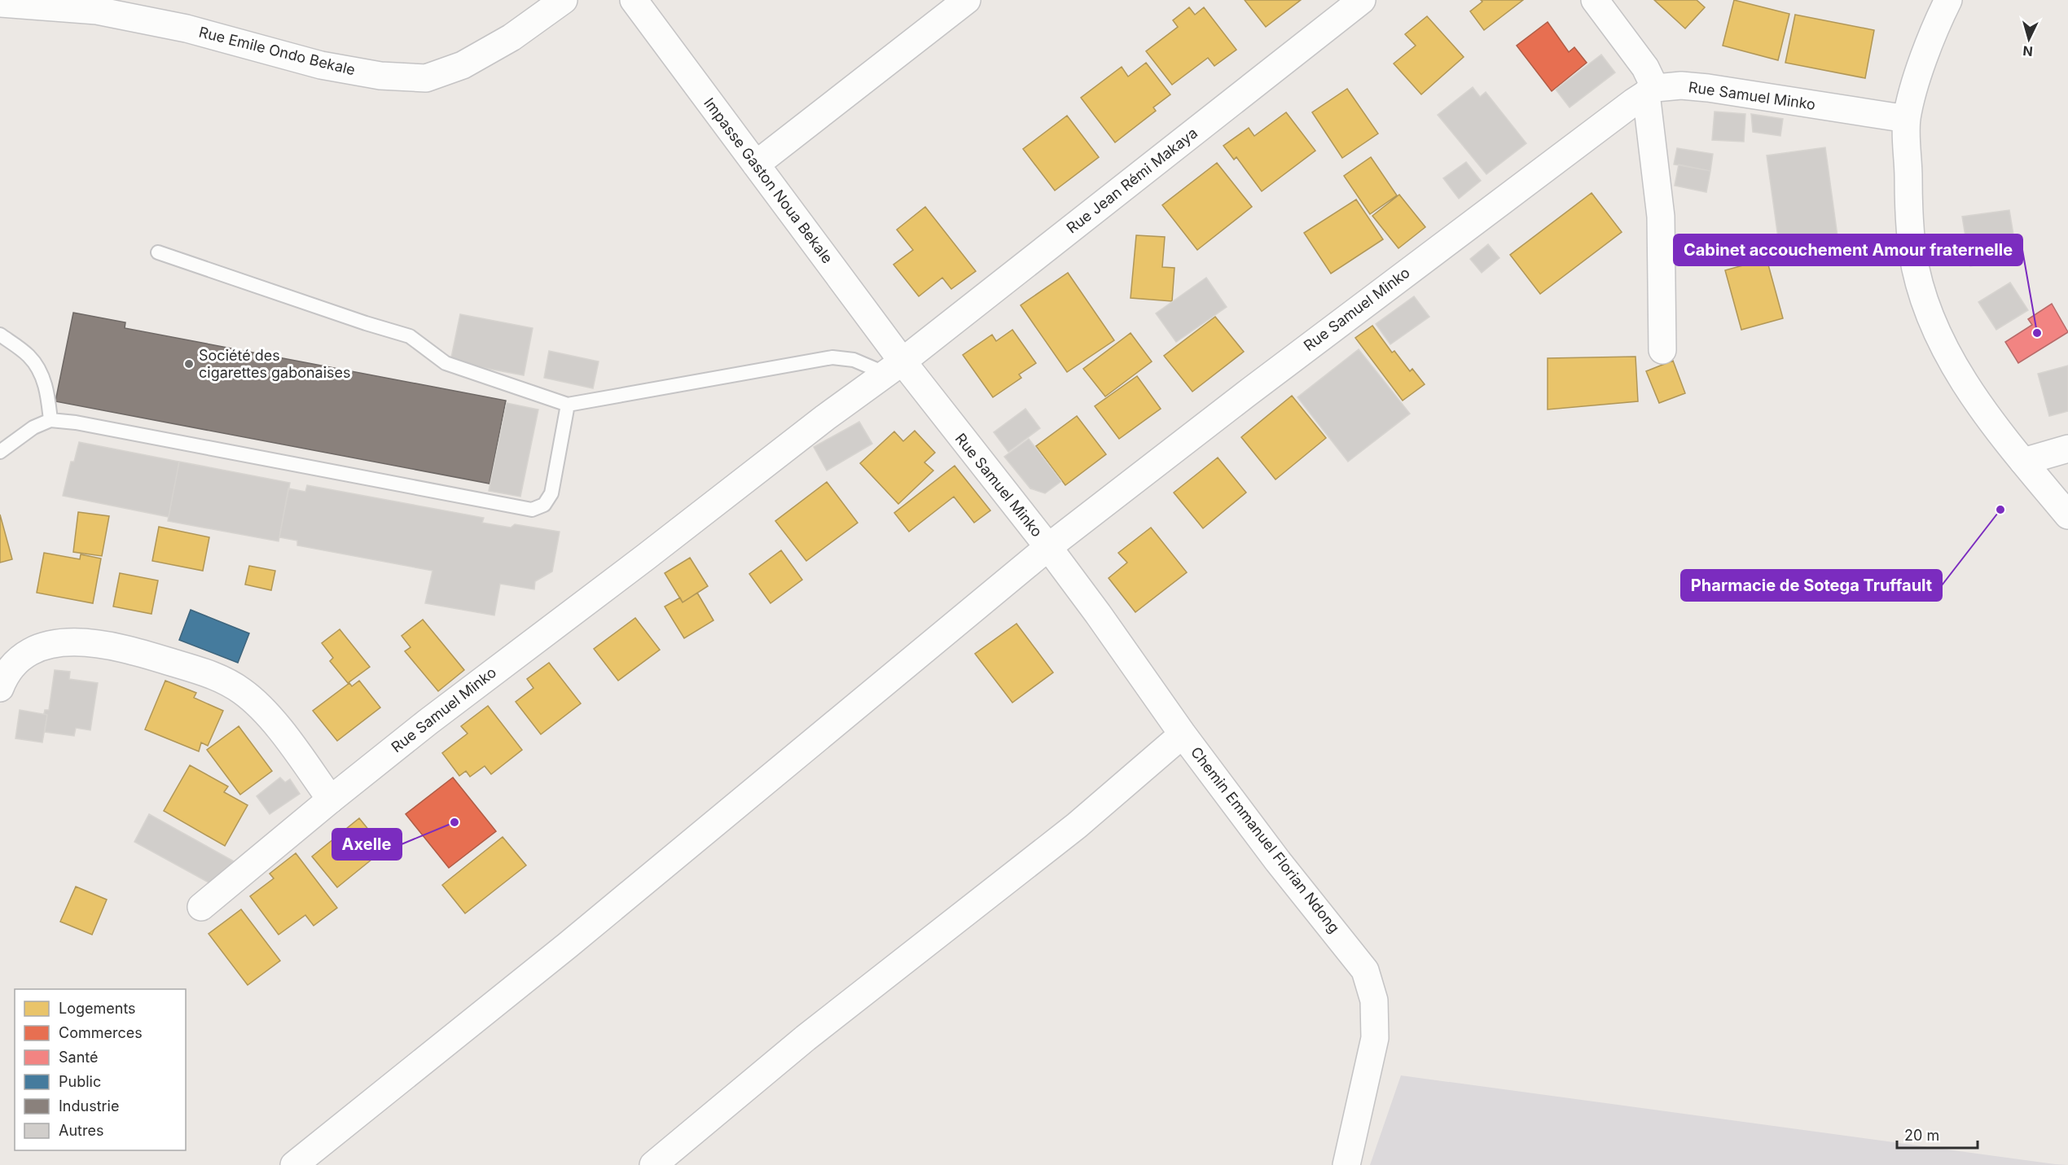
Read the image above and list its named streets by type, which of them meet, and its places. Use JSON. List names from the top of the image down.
{
  "streets": {
    "street": [
      "Rue Emile Ondo Bekale",
      "Rue Samuel Minko",
      "Impasse Gaston Noua Bekale",
      "Rue Jean Rémi Makaya",
      "Chemin Emmanuel Florian Ndong"
    ]
  },
  "crossings": [
    ["Rue Samuel Minko", "Impasse Gaston Noua Bekale"],
    ["Rue Samuel Minko", "Rue Jean Rémi Makaya"],
    ["Rue Samuel Minko", "Chemin Emmanuel Florian Ndong"],
    ["Impasse Gaston Noua Bekale", "Rue Jean Rémi Makaya"]
  ],
  "places": [
    "Cabinet accouchement Amour fraternelle",
    "Société des cigarettes gabonaises",
    "Pharmacie de Sotega Truffault",
    "Axelle"
  ],
  "legend": [
    "Logements",
    "Commerces",
    "Santé",
    "Public",
    "Industrie",
    "Autres"
  ],
  "scale_bar": "20 m",
  "north": "bottom"
}
